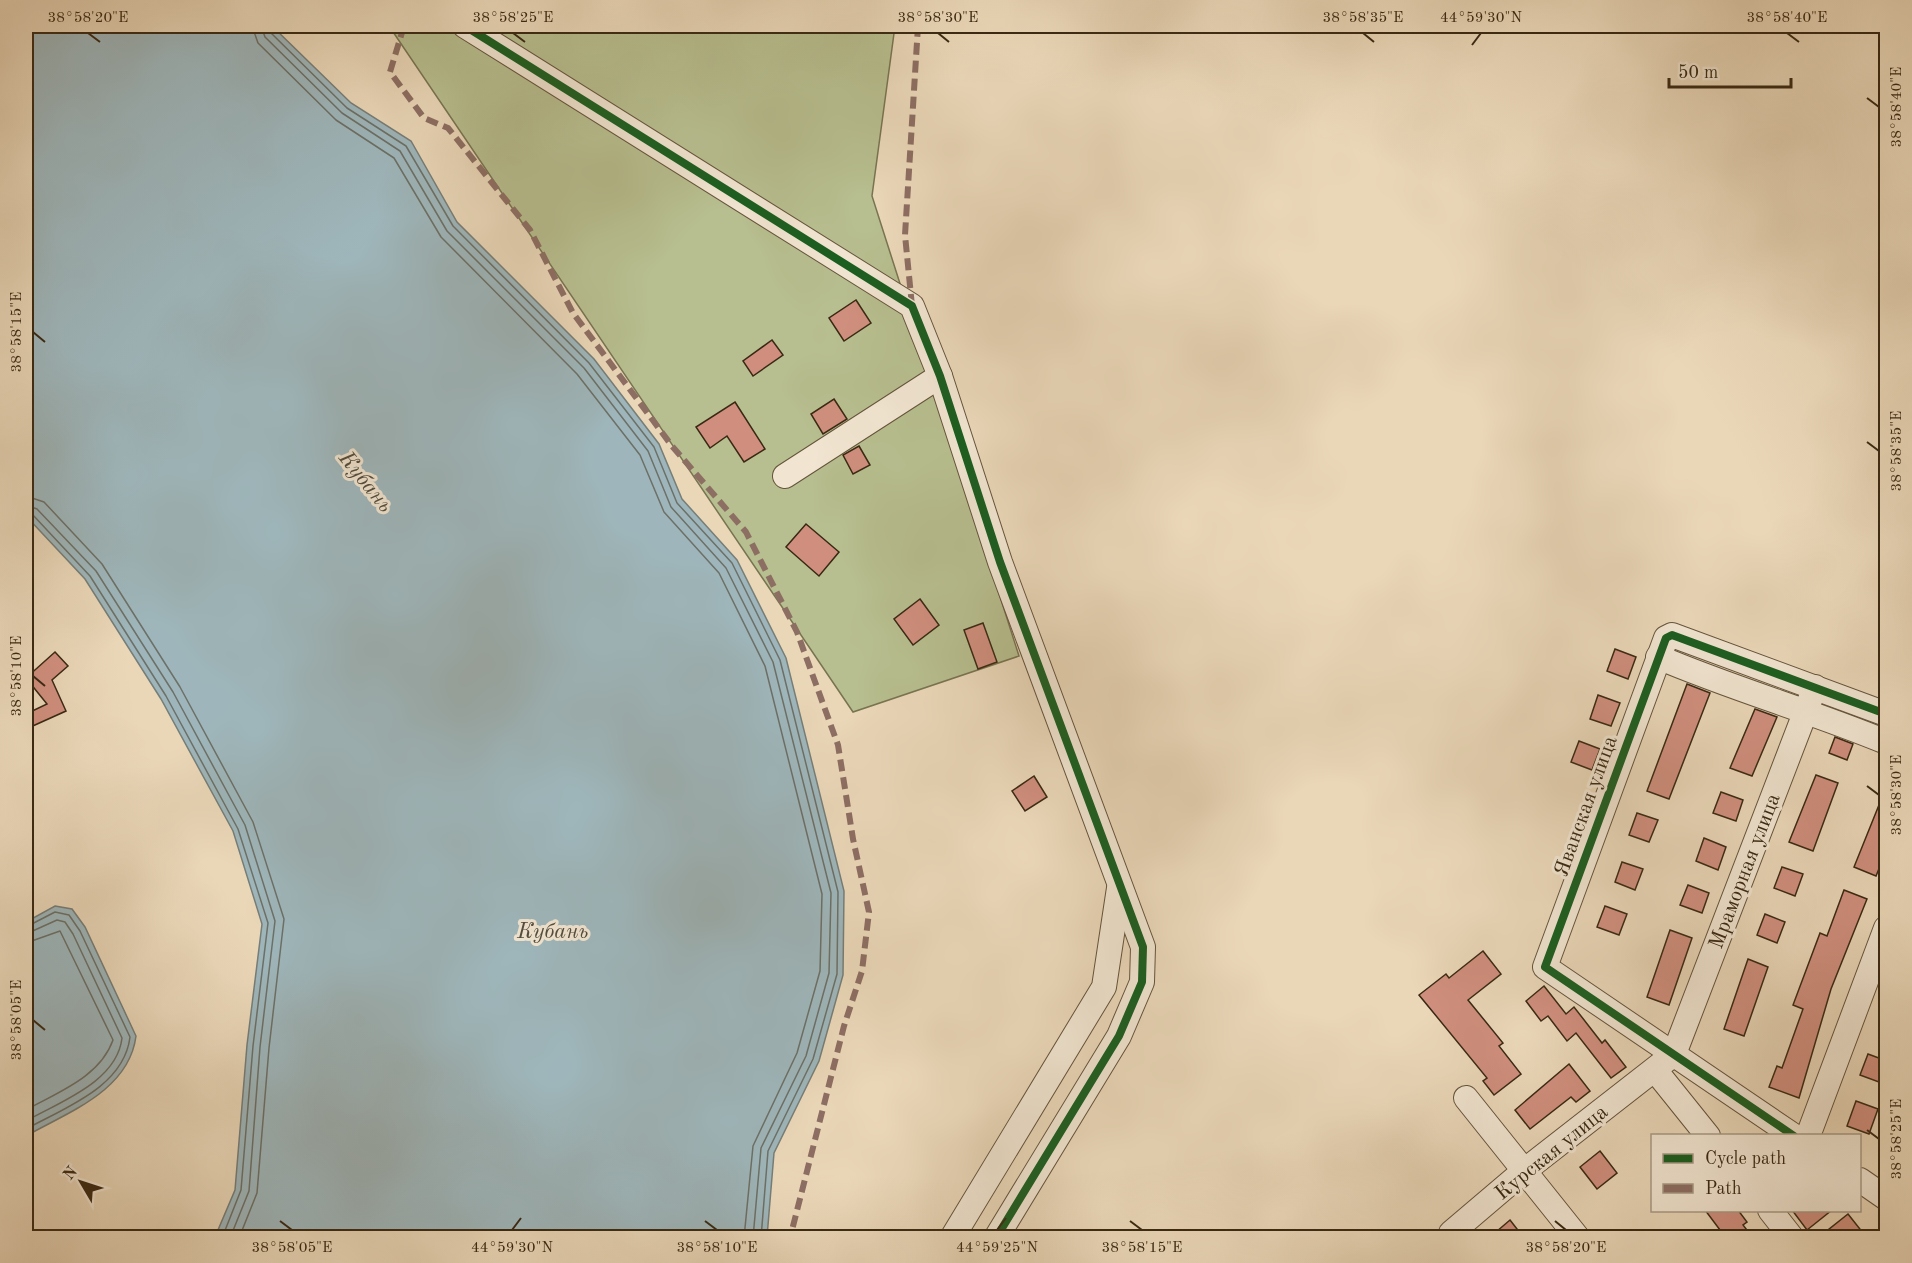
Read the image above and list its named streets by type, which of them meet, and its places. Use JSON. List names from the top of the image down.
{
  "streets": {
    "street": ["Яванская улица", "Мраморная улица", "Курская улица"]
  },
  "crossings": [
    ["Яванская улица", "Мраморная улица"],
    ["Яванская улица", "Курская улица"],
    ["Мраморная улица", "Курская улица"]
  ],
  "water": ["Кубань"],
  "legend": ["Cycle path", "Path"],
  "scale_bar": "50 m",
  "north": "top left",
  "coordinates": [
    "38°58'20\"E",
    "38°58'25\"E",
    "38°58'30\"E",
    "38°58'35\"E",
    "44°59'30\"N",
    "38°58'40\"E",
    "38°58'15\"E",
    "38°58'10\"E",
    "38°58'05\"E",
    "44°59'25\"N"
  ]
}
